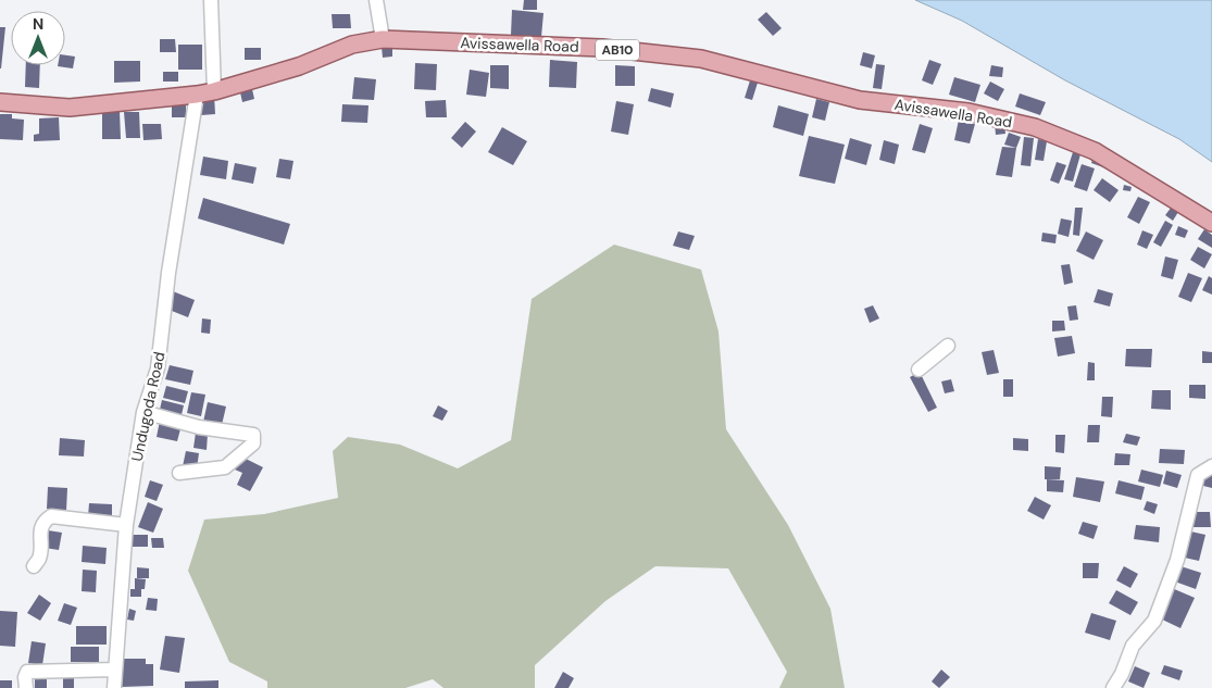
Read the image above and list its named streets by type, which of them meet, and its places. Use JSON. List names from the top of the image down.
{
  "streets": {
    "main road": ["Avissawella Road", "AB10"],
    "street": ["Undugoda Road"]
  },
  "crossings": [
    ["Avissawella Road", "Undugoda Road"]
  ],
  "north": "top"
}
